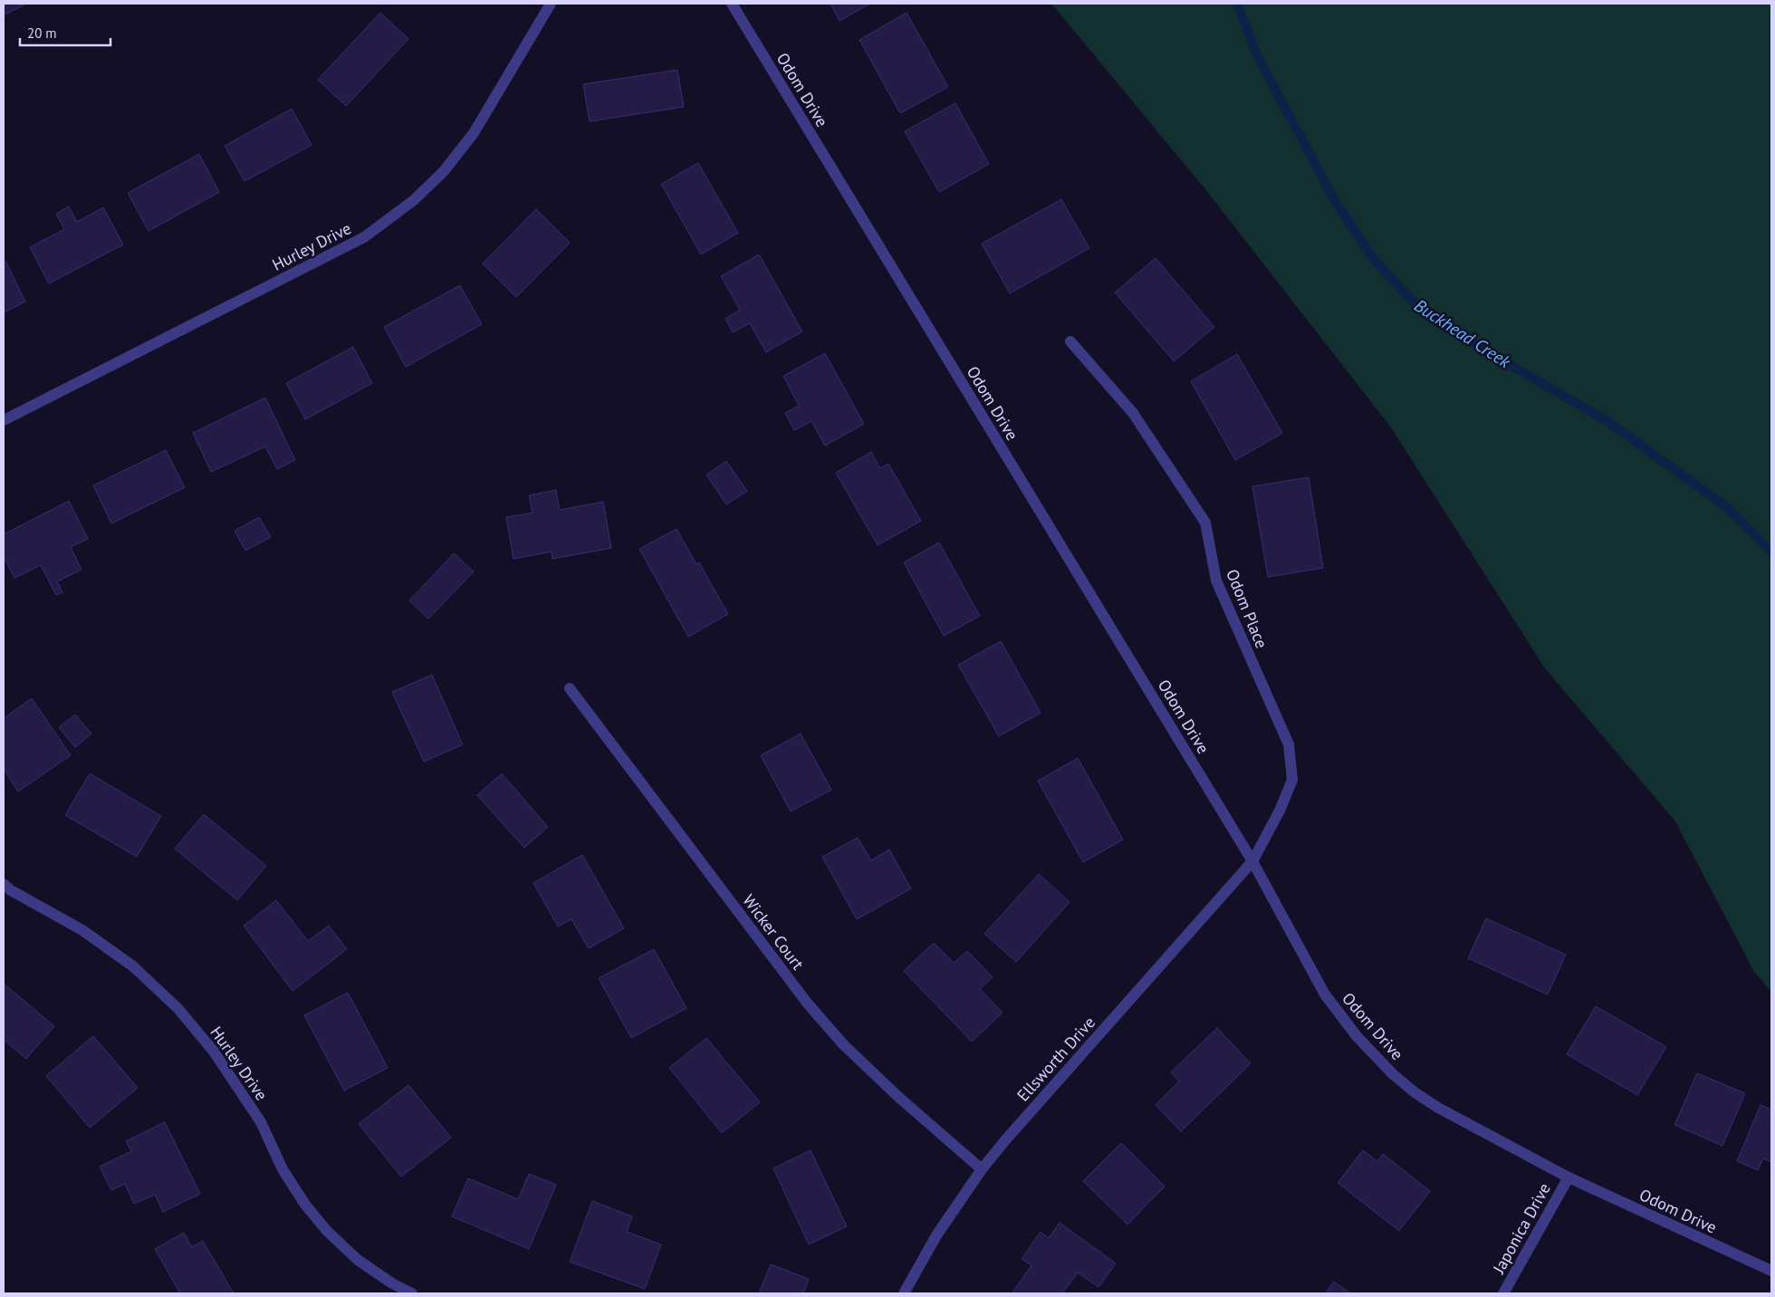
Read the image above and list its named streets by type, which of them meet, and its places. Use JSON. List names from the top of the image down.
{
  "streets": {
    "street": [
      "Odom Drive",
      "Hurley Drive",
      "Odom Place",
      "Wicker Court",
      "Ellsworth Drive",
      "Japonica Drive"
    ]
  },
  "crossings": [
    ["Odom Drive", "Odom Place"],
    ["Odom Drive", "Ellsworth Drive"],
    ["Odom Drive", "Japonica Drive"],
    ["Odom Place", "Ellsworth Drive"],
    ["Wicker Court", "Ellsworth Drive"]
  ],
  "water": ["Buckhead Creek"],
  "scale_bar": "20 m"
}
